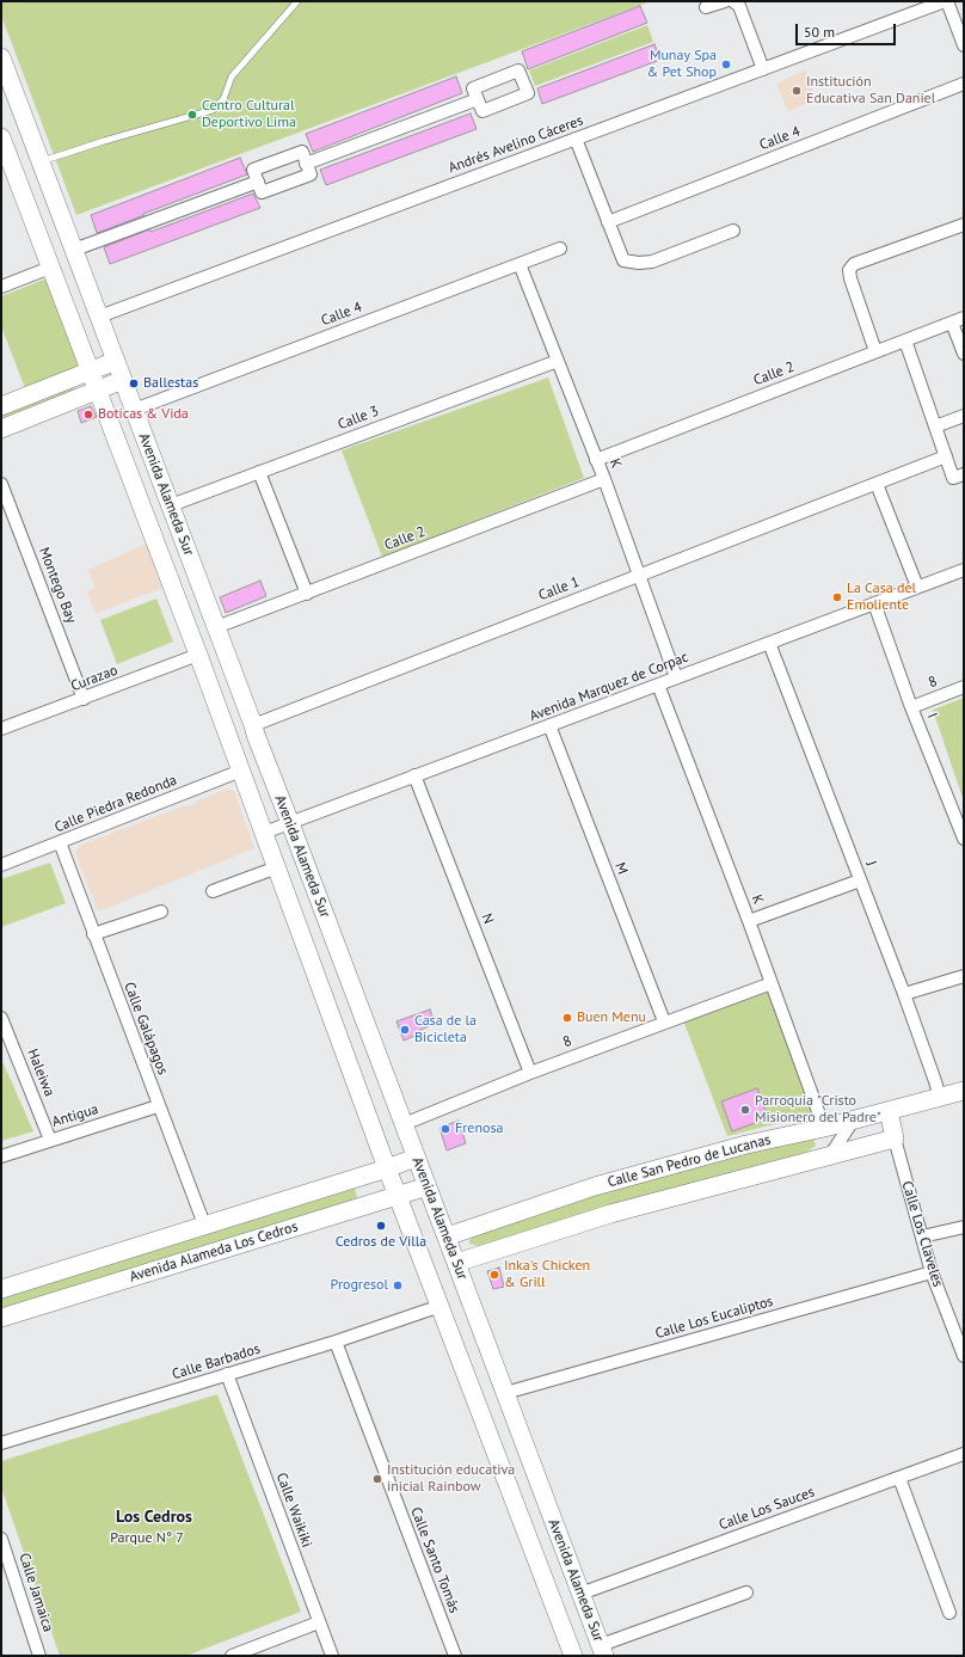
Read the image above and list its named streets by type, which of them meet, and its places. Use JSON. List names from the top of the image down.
{
  "streets": {
    "main road": [
      "Avenida Alameda Sur",
      "Calle San Pedro de Lucanas",
      "Calle Los Claveles",
      "Avenida Alameda Los Cedros"
    ],
    "street": [
      "Calle 4",
      "Andrés Avelino Cáceres",
      "Calle 2",
      "Calle 3",
      "K",
      "Montego Bay",
      "Calle 1",
      "Curazao",
      "8",
      "Avenida Marquez de Corpac",
      "I",
      "Calle Piedra Redonda",
      "J",
      "M",
      "N",
      "Calle Galápagos",
      "Haleiwa",
      "Antigua",
      "Calle Los Eucaliptos",
      "Calle Barbados",
      "Calle Los Sauces",
      "Calle Waikiki",
      "Calle Santo Tomás",
      "Calle Jamaica"
    ]
  },
  "crossings": [
    ["Calle 4", "K"],
    ["Calle 4", "Avenida Alameda Sur"],
    ["Andrés Avelino Cáceres", "Avenida Alameda Sur"],
    ["Calle 2", "K"],
    ["Calle 2", "Avenida Alameda Sur"],
    ["Calle 3", "K"],
    ["Calle 3", "Avenida Alameda Sur"],
    ["K", "Calle 1"],
    ["K", "8"],
    ["K", "Avenida Marquez de Corpac"],
    ["K", "Calle San Pedro de Lucanas"],
    ["Avenida Alameda Sur", "Calle 1"],
    ["Avenida Alameda Sur", "Curazao"],
    ["Avenida Alameda Sur", "8"],
    ["Avenida Alameda Sur", "Avenida Marquez de Corpac"],
    ["Avenida Alameda Sur", "Calle Piedra Redonda"],
    ["Avenida Alameda Sur", "Calle San Pedro de Lucanas"],
    ["Avenida Alameda Sur", "Avenida Alameda Los Cedros"],
    ["Avenida Alameda Sur", "Calle Los Eucaliptos"],
    ["Avenida Alameda Sur", "Calle Barbados"],
    ["Avenida Alameda Sur", "Calle Los Sauces"],
    ["Montego Bay", "Curazao"],
    ["8", "I"],
    ["8", "M"],
    ["8", "N"],
    ["Avenida Marquez de Corpac", "I"],
    ["Avenida Marquez de Corpac", "J"],
    ["Avenida Marquez de Corpac", "M"],
    ["Avenida Marquez de Corpac", "N"],
    ["Calle Piedra Redonda", "Calle Galápagos"],
    ["J", "Calle San Pedro de Lucanas"],
    ["Calle Galápagos", "Antigua"],
    ["Calle Galápagos", "Avenida Alameda Los Cedros"],
    ["Haleiwa", "Antigua"],
    ["Calle San Pedro de Lucanas", "Calle Los Claveles"],
    ["Calle Los Claveles", "Calle Los Eucaliptos"],
    ["Calle Barbados", "Calle Waikiki"],
    ["Calle Barbados", "Calle Santo Tomás"]
  ],
  "districts": ["Los Cedros"],
  "parks": ["Parque N° 7"],
  "places": [
    "Munay Spa & Pet Shop",
    "Institución Educativa San Daniel",
    "Centro Cultural Deportivo Lima",
    "Ballestas",
    "Boticas & Vida",
    "La Casa del Emoliente",
    "Buen Menu",
    "Casa de la Bicicleta",
    "Parroquia \"Cristo Misionero del Padre\"",
    "Frenosa",
    "Cedros de Villa",
    "Inka's Chicken & Grill",
    "Progresol",
    "Institución educativa inicial Rainbow"
  ],
  "scale_bar": "50 m"
}
